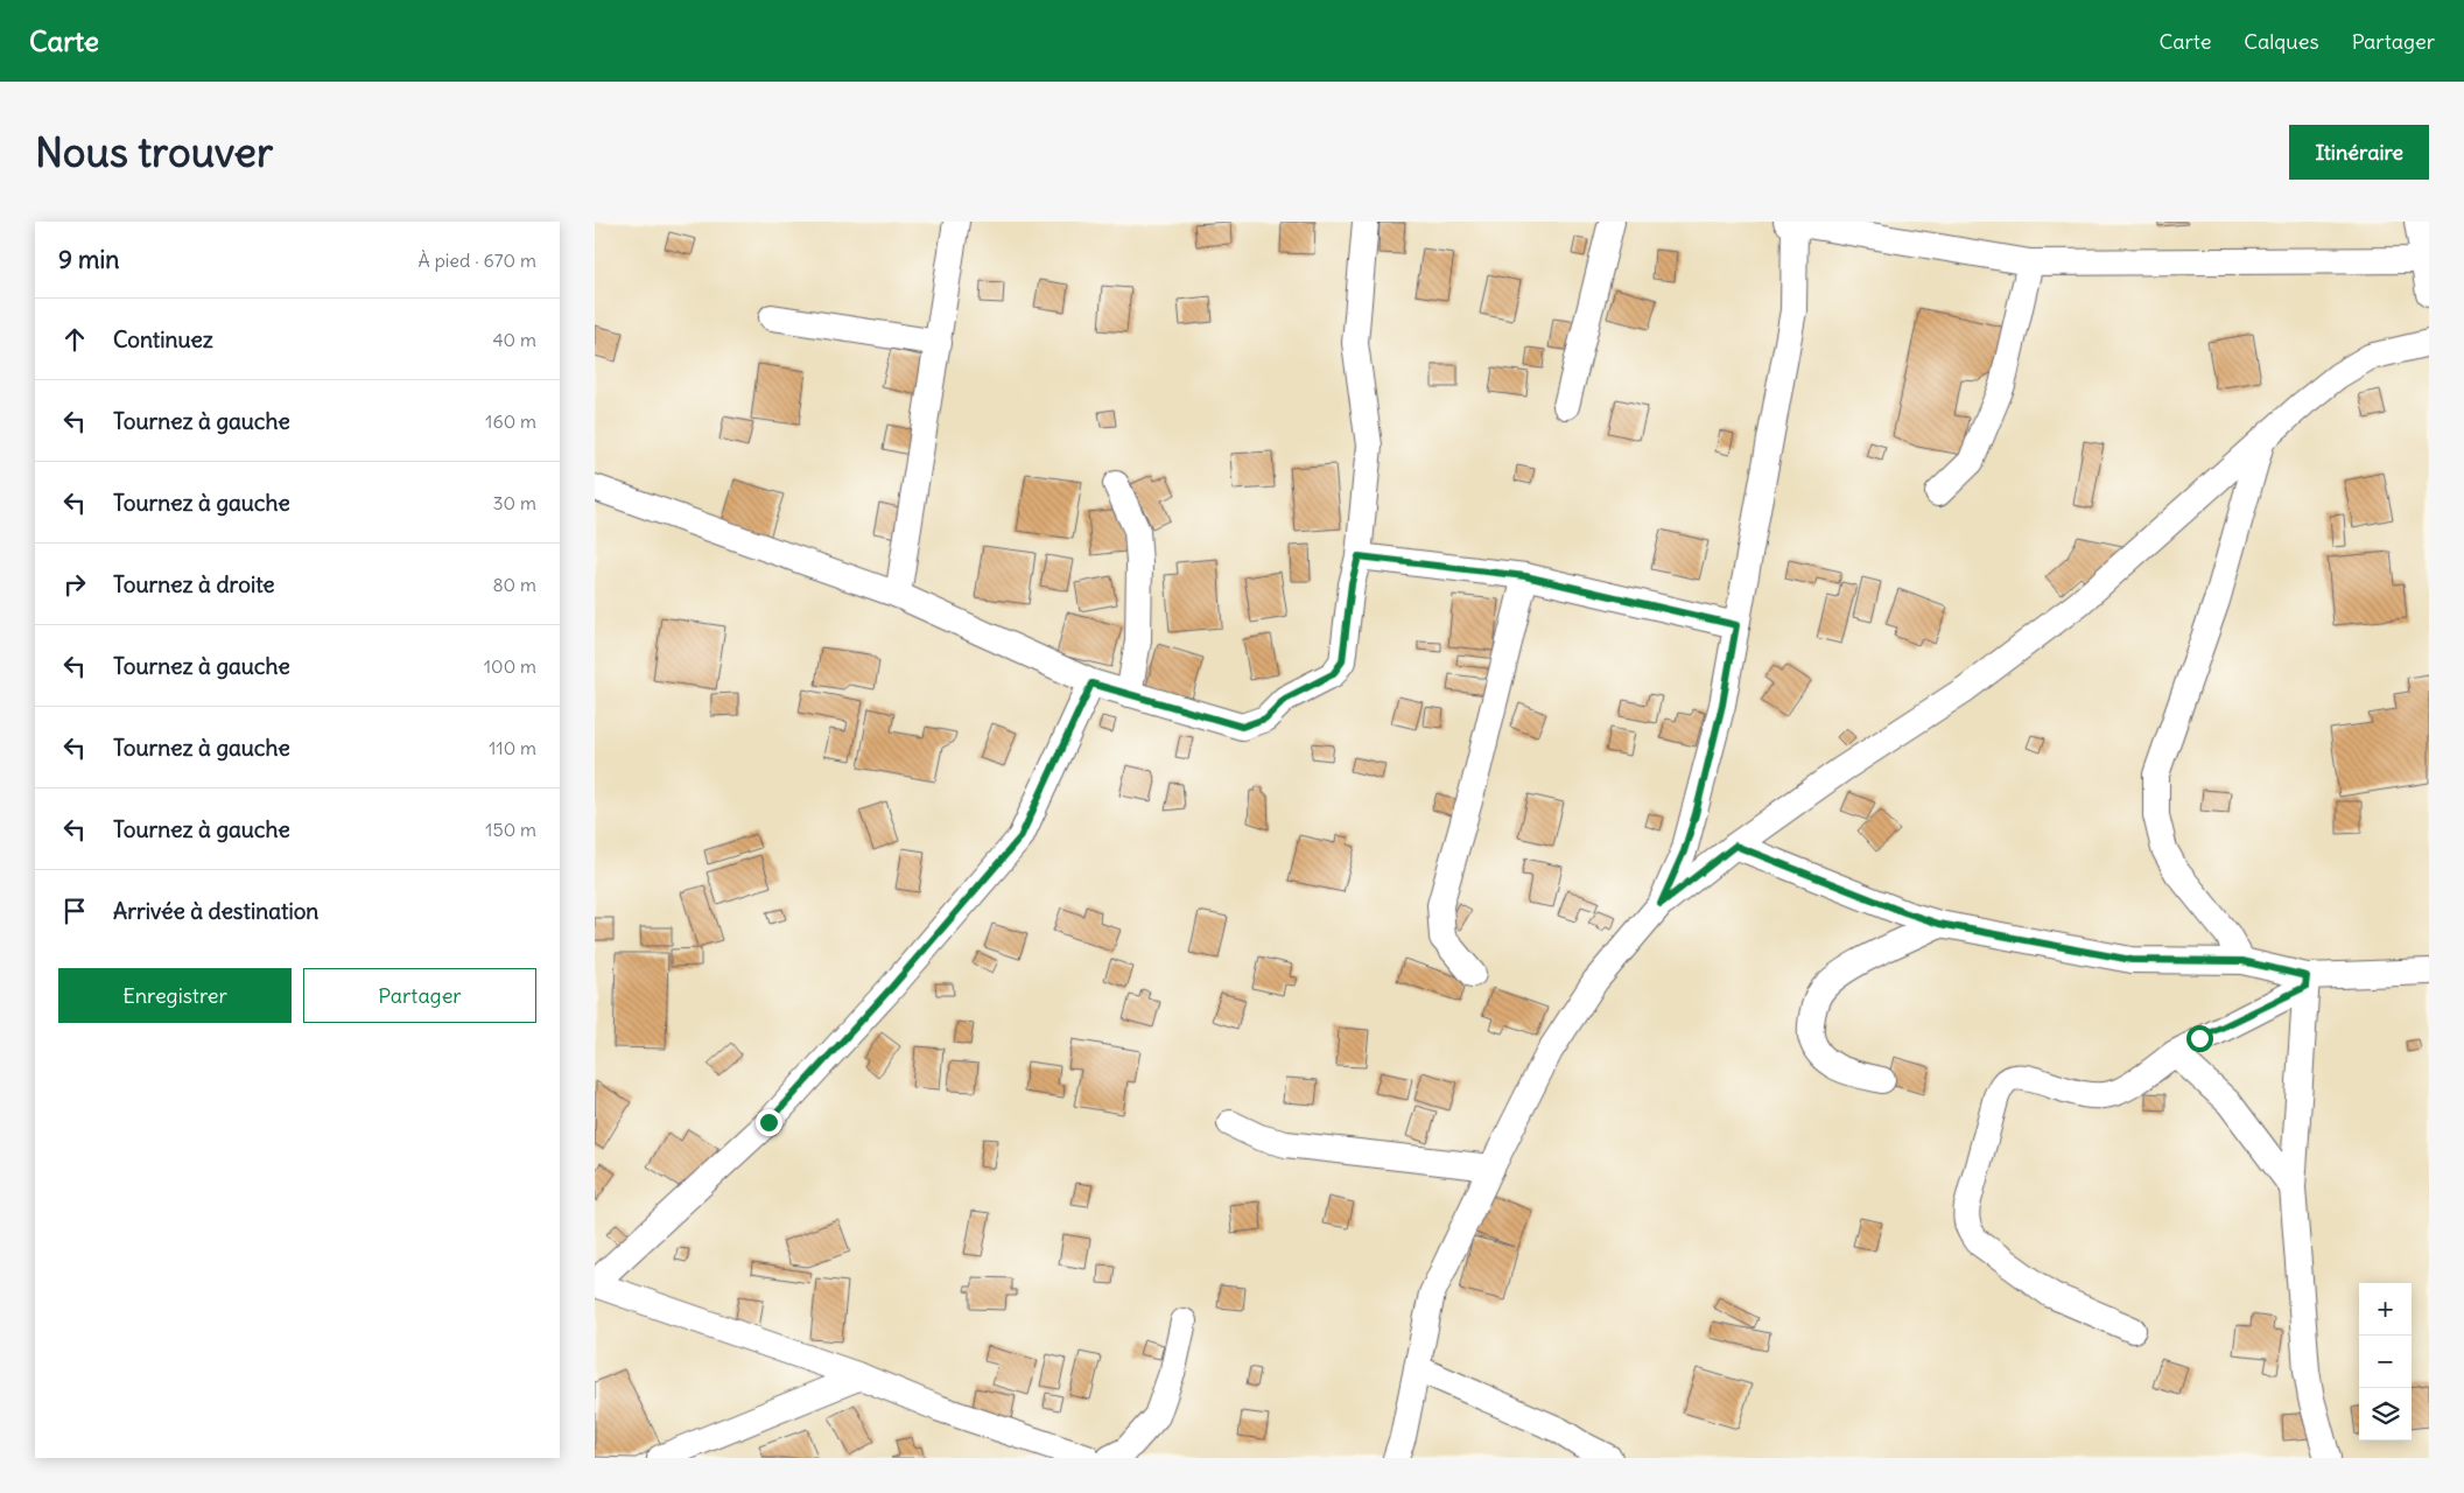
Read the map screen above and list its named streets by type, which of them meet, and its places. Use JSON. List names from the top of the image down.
{
  "page": {
    "header": "Carte",
    "nav": ["Carte", "Calques", "Partager"],
    "buttons": [
      "Itinéraire",
      ["Enregistrer", "Partager"]
    ],
    "title": "Nous trouver",
    "heading": ["9 min", "À pied · 670 m"],
    "list": [
      ["Continuez", "40 m"],
      ["Tournez à gauche", "160 m"],
      ["Tournez à gauche", "30 m"],
      ["Tournez à droite", "80 m"],
      ["Tournez à gauche", "100 m"],
      ["Tournez à gauche", "110 m"],
      ["Tournez à gauche", "150 m"],
      "Arrivée à destination"
    ],
    "map_buttons": ["+", "−"]
  }
}
